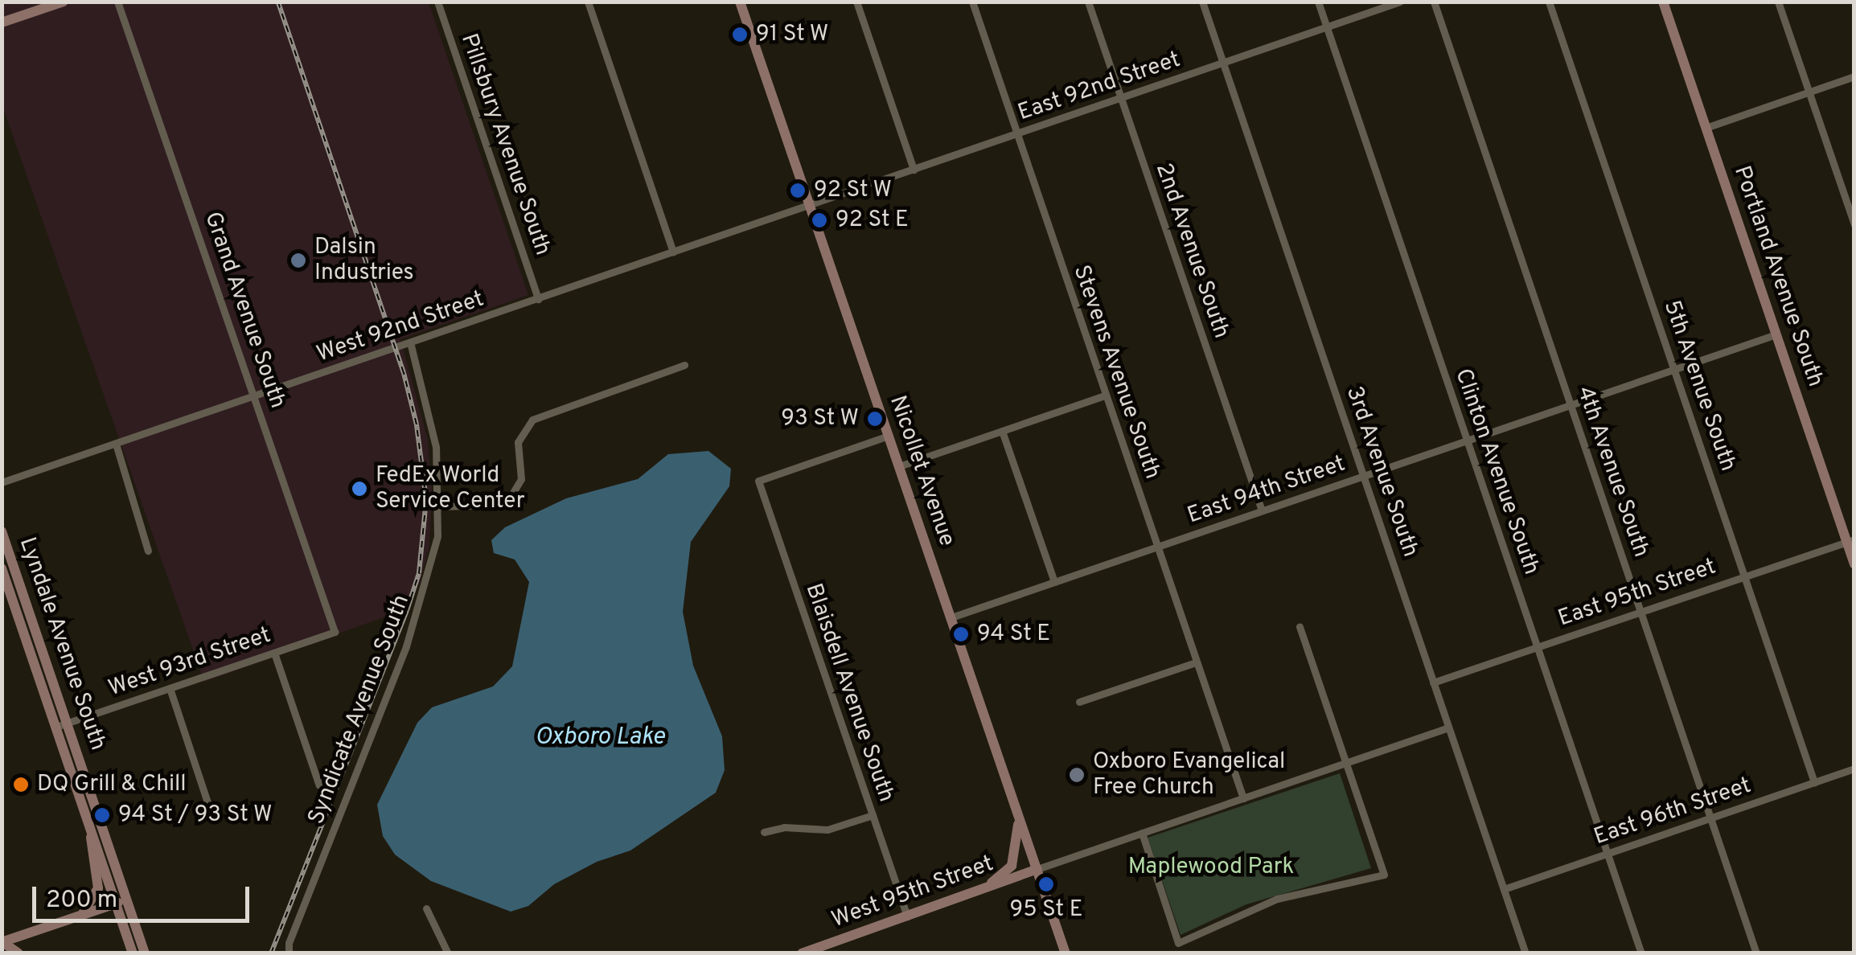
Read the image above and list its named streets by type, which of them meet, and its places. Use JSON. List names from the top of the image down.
{
  "streets": {
    "main road": [
      "Portland Avenue South",
      "Nicollet Avenue",
      "Lyndale Avenue South",
      "West 95th Street"
    ],
    "street": [
      "East 92nd Street",
      "Pillsbury Avenue South",
      "2nd Avenue South",
      "Grand Avenue South",
      "West 92nd Street",
      "Stevens Avenue South",
      "5th Avenue South",
      "3rd Avenue South",
      "Clinton Avenue South",
      "4th Avenue South",
      "East 94th Street",
      "East 95th Street",
      "West 93rd Street",
      "Blaisdell Avenue South",
      "Syndicate Avenue South",
      "East 96th Street"
    ]
  },
  "crossings": [
    ["East 92nd Street", "2nd Avenue South"],
    ["East 92nd Street", "West 92nd Street"],
    ["East 92nd Street", "Stevens Avenue South"],
    ["East 92nd Street", "Nicollet Avenue"],
    ["East 92nd Street", "3rd Avenue South"],
    ["East 92nd Street", "Clinton Avenue South"],
    ["Pillsbury Avenue South", "West 92nd Street"],
    ["2nd Avenue South", "East 94th Street"],
    ["Portland Avenue South", "East 94th Street"],
    ["Portland Avenue South", "East 95th Street"],
    ["Grand Avenue South", "West 92nd Street"],
    ["Grand Avenue South", "West 93rd Street"],
    ["West 92nd Street", "Nicollet Avenue"],
    ["West 92nd Street", "Syndicate Avenue South"],
    ["Stevens Avenue South", "East 94th Street"],
    ["5th Avenue South", "East 94th Street"],
    ["5th Avenue South", "East 95th Street"],
    ["5th Avenue South", "East 96th Street"],
    ["Nicollet Avenue", "East 94th Street"],
    ["Nicollet Avenue", "Blaisdell Avenue South"],
    ["Nicollet Avenue", "West 95th Street"],
    ["3rd Avenue South", "East 94th Street"],
    ["3rd Avenue South", "East 95th Street"],
    ["3rd Avenue South", "East 96th Street"],
    ["Clinton Avenue South", "East 94th Street"],
    ["Clinton Avenue South", "East 95th Street"],
    ["Clinton Avenue South", "East 96th Street"],
    ["4th Avenue South", "East 94th Street"],
    ["4th Avenue South", "East 95th Street"],
    ["4th Avenue South", "East 96th Street"],
    ["Lyndale Avenue South", "West 93rd Street"],
    ["Blaisdell Avenue South", "West 95th Street"]
  ],
  "water": ["Oxboro Lake"],
  "parks": ["Maplewood Park"],
  "places": [
    "91 St W",
    "92 St W",
    "92 St E",
    "Dalsin Industries",
    "93 St W",
    "FedEx World Service Center",
    "94 St E",
    "Oxboro Evangelical Free Church",
    "DQ Grill & Chill",
    "94 St / 93 St W",
    "95 St E"
  ],
  "scale_bar": "200 m"
}
